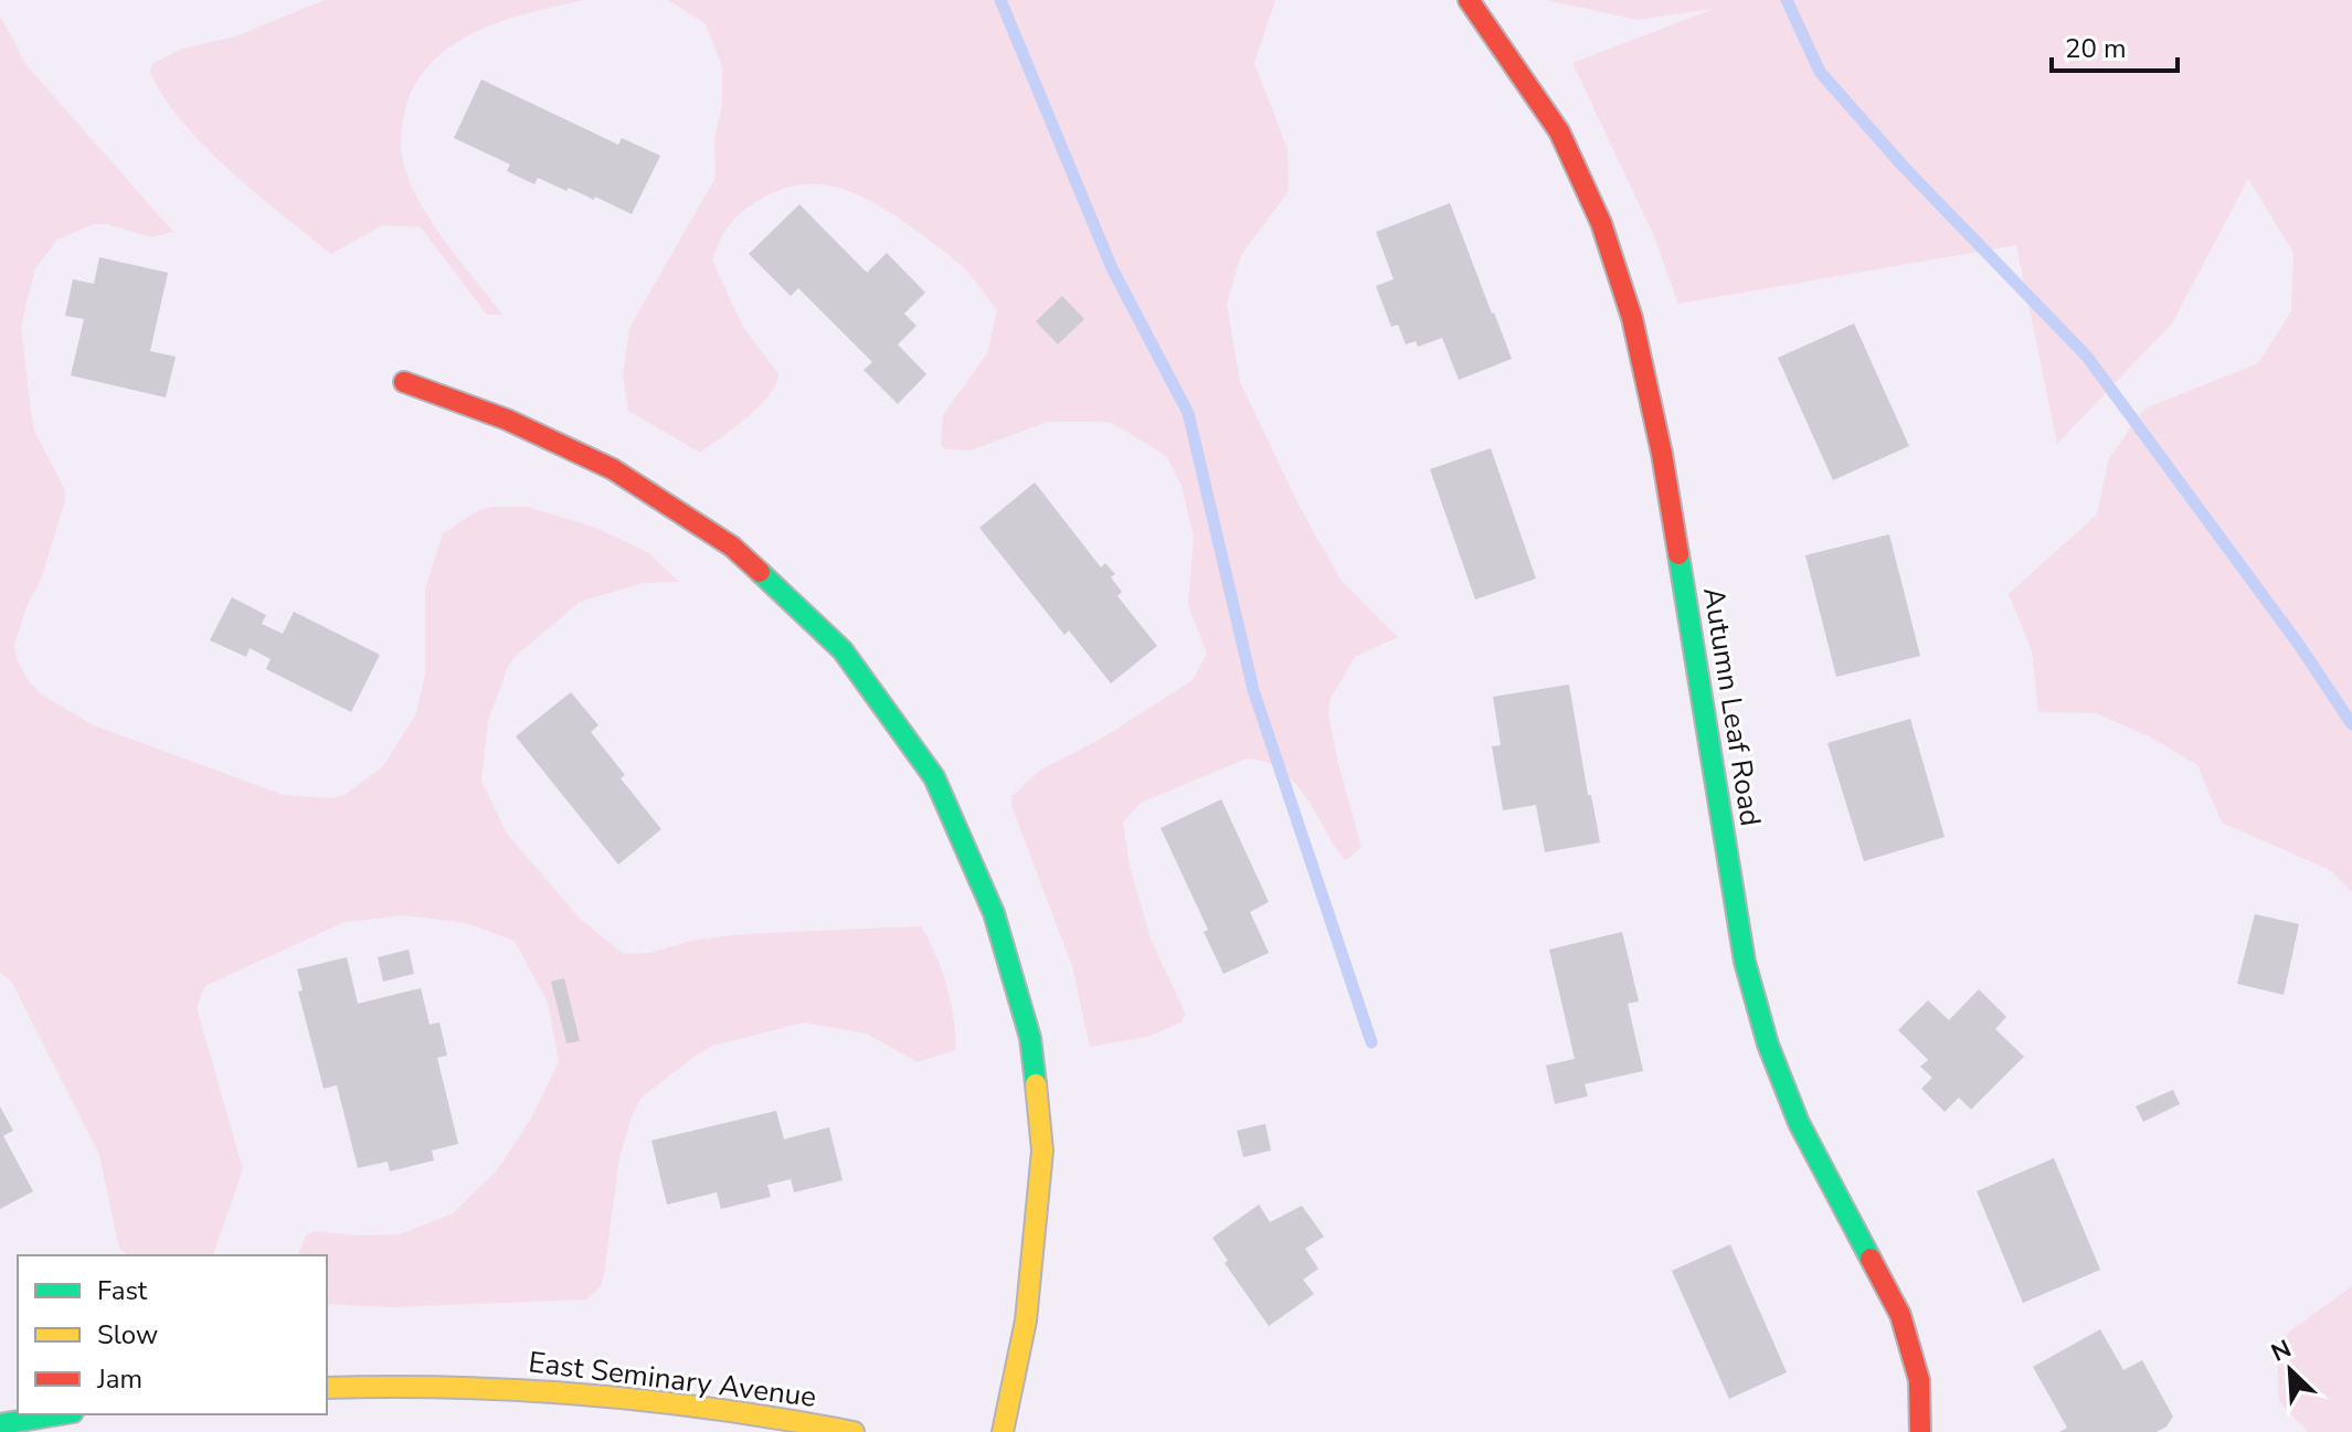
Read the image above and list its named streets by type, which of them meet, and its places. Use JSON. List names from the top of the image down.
{
  "streets": {
    "street": ["Autumn Leaf Road", "East Seminary Avenue"]
  },
  "legend": ["Fast", "Slow", "Jam"],
  "scale_bar": "20 m",
  "north": "top left"
}
